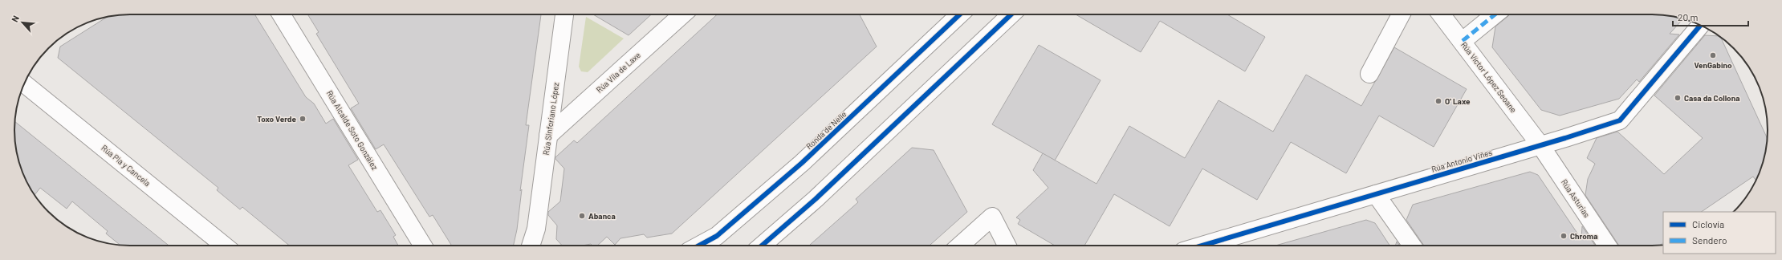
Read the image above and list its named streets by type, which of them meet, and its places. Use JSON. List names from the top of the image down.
{
  "streets": {
    "street": [
      "Rúa Vila de Laxe",
      "Rúa Víctor López Seoane",
      "Rúa Sinforiano López",
      "Rúa Alcalde Soto González",
      "Ronda de Nelle",
      "Rúa Antonio Viñes",
      "Rúa Pla y Cancela",
      "Rúa Asturias"
    ]
  },
  "crossings": [
    ["Rúa Vila de Laxe", "Rúa Sinforiano López"],
    ["Rúa Víctor López Seoane", "Rúa Antonio Viñes"],
    ["Rúa Víctor López Seoane", "Rúa Asturias"],
    ["Rúa Antonio Viñes", "Rúa Asturias"]
  ],
  "places": [
    "VenGabino",
    "Casa da Collona",
    "O' Laxe",
    "Toxo Verde",
    "Abanca",
    "Chroma"
  ],
  "legend": ["Ciclovía", "Sendero"],
  "scale_bar": "20 m",
  "north": "top left"
}
